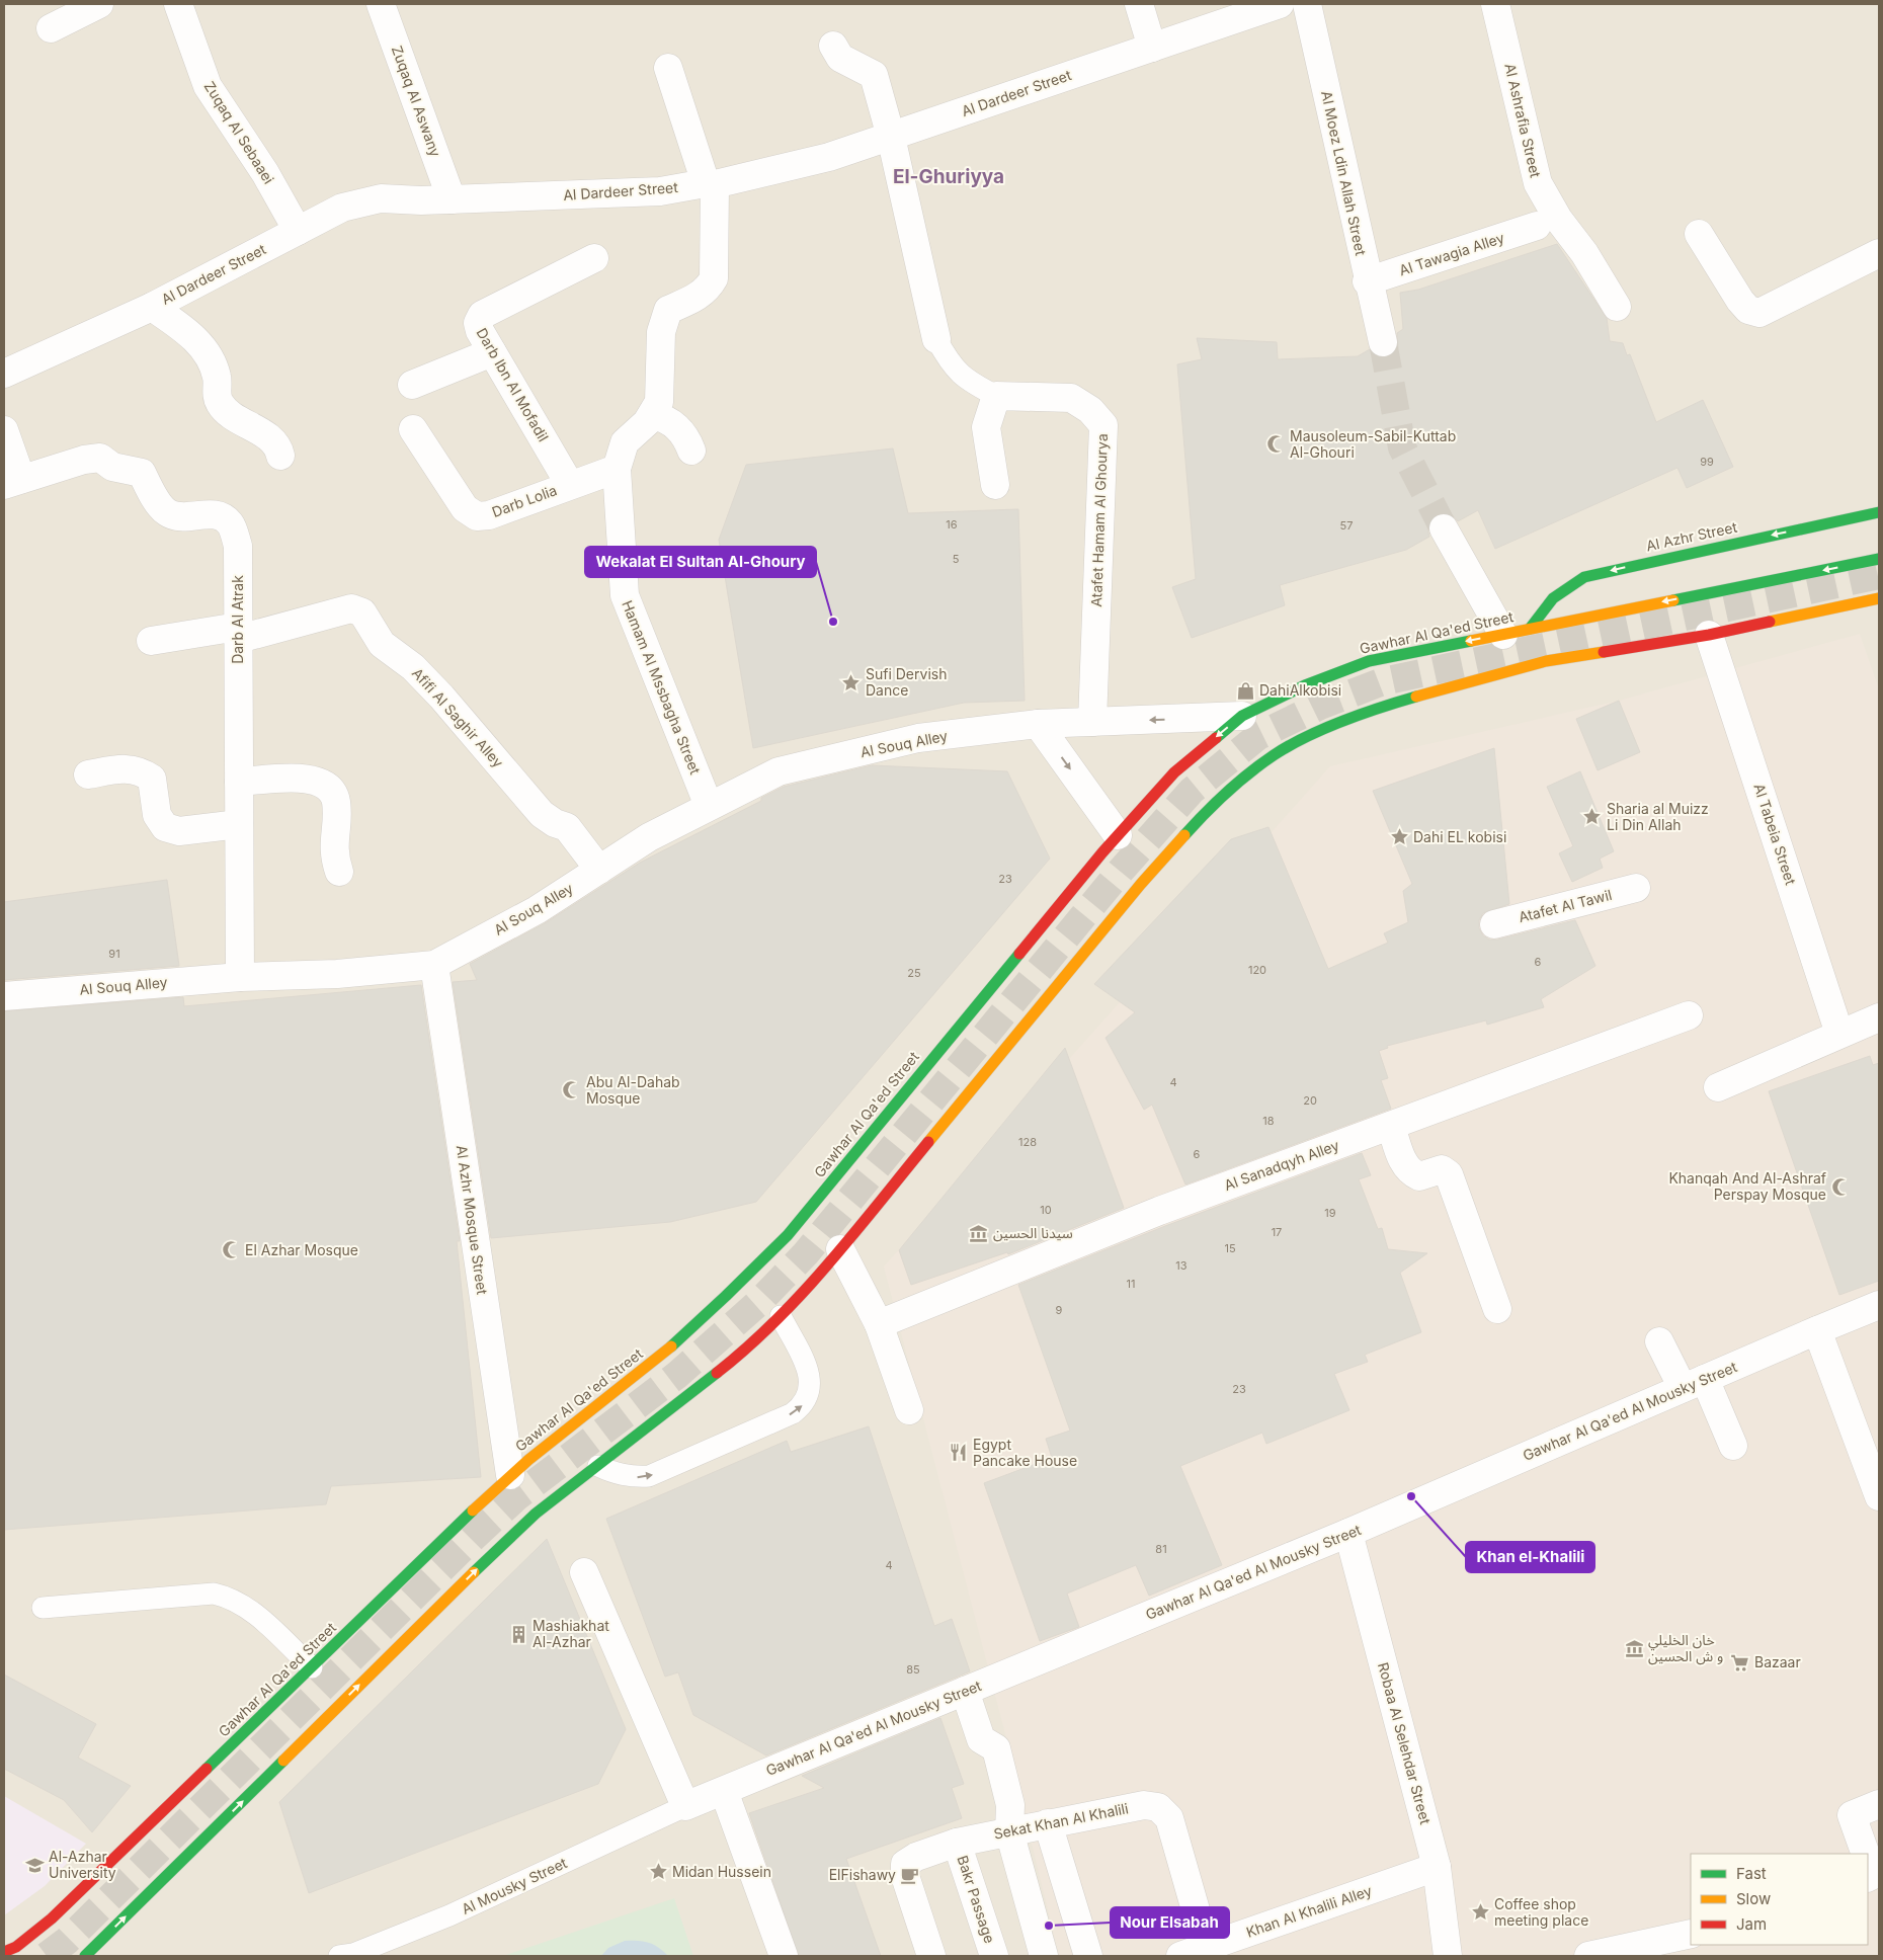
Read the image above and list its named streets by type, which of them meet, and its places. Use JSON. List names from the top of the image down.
{
  "streets": {
    "main road": ["Al Azhr Street", "Gawhar Al Qa'ed Street"],
    "street": [
      "Al Dardeer Street",
      "Zuqaq Al Aswany",
      "Al Ashrafia Street",
      "Zuqaq Al Sebaaei",
      "Al Moez Ldin Allah Street",
      "Al Tawagia Alley",
      "Darb Ibn Al Mofadil",
      "Darb Lolia",
      "Atafet Hamam Al Ghourya",
      "Darb Al Atrak",
      "Hamam Al Mssbagha Street",
      "Afifi Al Saghir Alley",
      "Al Souq Alley",
      "Al Tabeia Street",
      "Atafet Al Tawil",
      "Al Sanadqyh Alley",
      "Al Azhr Mosque Street",
      "Gawhar Al Qa'ed Al Mousky Street",
      "Robaa Al Selehdar Street",
      "Sekat Khan Al Khalili",
      "Bakr Passage",
      "Khan Al Khalili Alley"
    ],
    "lane": ["Al Mousky Street"]
  },
  "crossings": [
    ["Al Dardeer Street", "Zuqaq Al Aswany"],
    ["Al Dardeer Street", "Zuqaq Al Sebaaei"],
    ["Al Dardeer Street", "Atafet Hamam Al Ghourya"],
    ["Al Moez Ldin Allah Street", "Al Tawagia Alley"],
    ["Darb Ibn Al Mofadil", "Darb Lolia"],
    ["Darb Lolia", "Hamam Al Mssbagha Street"],
    ["Atafet Hamam Al Ghourya", "Al Souq Alley"],
    ["Al Azhr Street", "Gawhar Al Qa'ed Street"],
    ["Darb Al Atrak", "Afifi Al Saghir Alley"],
    ["Darb Al Atrak", "Al Souq Alley"],
    ["Gawhar Al Qa'ed Street", "Al Souq Alley"],
    ["Gawhar Al Qa'ed Street", "Al Azhr Mosque Street"],
    ["Hamam Al Mssbagha Street", "Al Souq Alley"],
    ["Afifi Al Saghir Alley", "Al Souq Alley"],
    ["Al Souq Alley", "Al Azhr Mosque Street"],
    ["Gawhar Al Qa'ed Al Mousky Street", "Robaa Al Selehdar Street"],
    ["Gawhar Al Qa'ed Al Mousky Street", "Al Mousky Street"],
    ["Robaa Al Selehdar Street", "Khan Al Khalili Alley"],
    ["Sekat Khan Al Khalili", "Bakr Passage"],
    ["Sekat Khan Al Khalili", "Khan Al Khalili Alley"]
  ],
  "districts": ["El-Ghuriyya"],
  "places": {
    "mosque": [
      "Mausoleum-Sabil-Kuttab Al-Ghouri",
      "Abu Al-Dahab Mosque",
      "Khanqah And Al-Ashraf Perspay Mosque",
      "El Azhar Mosque"
    ],
    "other": ["Wekalat El Sultan Al-Ghoury", "Khan el-Khalili", "Nour Elsabah"],
    "place": [
      "Sufi Dervish Dance",
      "Sharia al Muizz Li Din Allah",
      "Dahi EL kobisi",
      "Midan Hussein",
      "Coffee shop meeting place"
    ],
    "shop": ["DahiAlkobisi"],
    "museum": ["سيدنا الحسين", "خان الخليلي و ش الحسين"],
    "restaurant": ["Egypt Pancake House"],
    "building": ["Mashiakhat Al-Azhar"],
    "supermarket": ["Bazaar"],
    "school or university": ["Al-Azhar University"],
    "cafe": ["ElFishawy"]
  },
  "house_numbers": [
    "99",
    "16",
    "57",
    "5",
    "23",
    "91",
    "6",
    "120",
    "25",
    "4",
    "20",
    "18",
    "128",
    "6",
    "10",
    "19",
    "17",
    "15",
    "13",
    "11",
    "9",
    "23",
    "81",
    "4",
    "85"
  ],
  "legend": ["Fast", "Slow", "Jam"]
}
